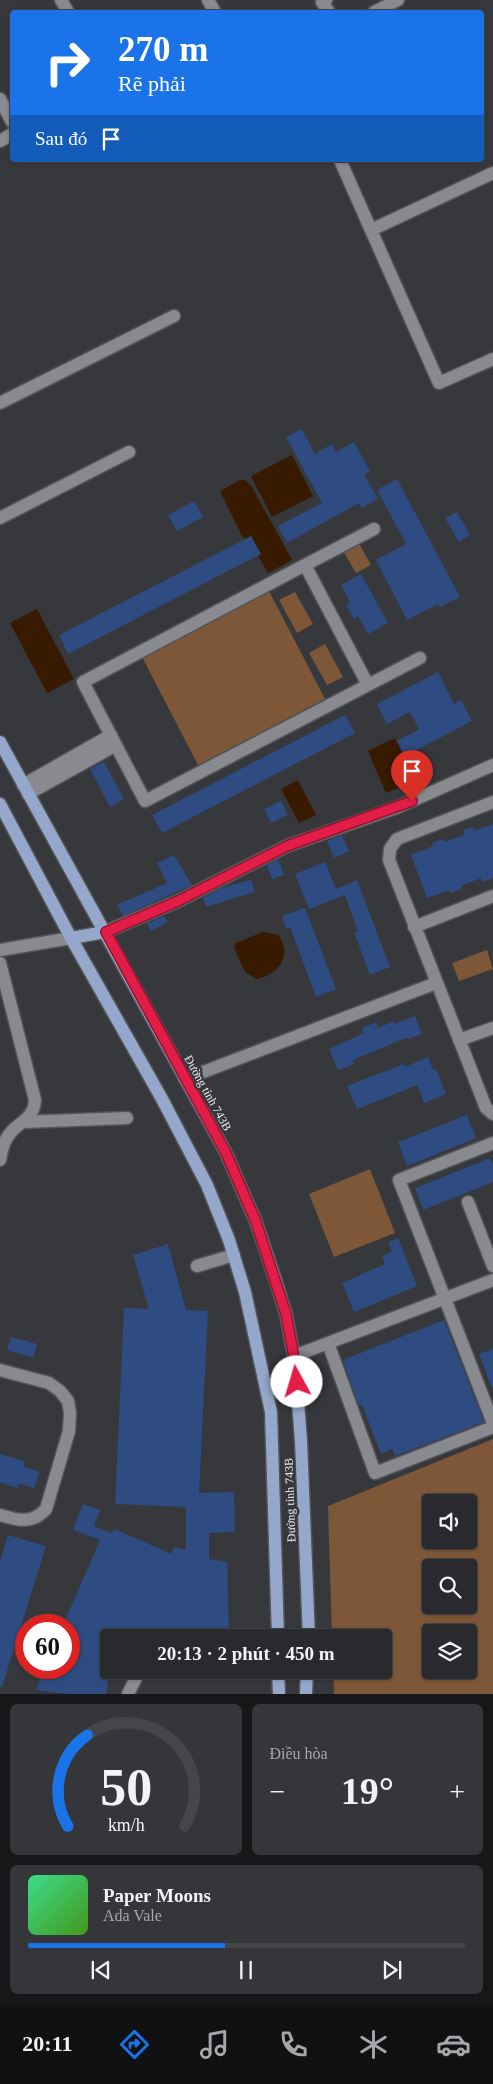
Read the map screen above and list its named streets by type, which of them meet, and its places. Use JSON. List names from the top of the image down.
{
  "streets": {
    "main road": ["Đường tỉnh 743B"]
  },
  "page": {
    "turn": ["270 m", "Rẽ phải"],
    "then": "Sau đó",
    "limit": "60",
    "trip": "20:13 · 2 phút · 450 m",
    "tile": "Điều hòa",
    "heat": ["−", "19°", "+"],
    "song": ["Paper Moons", "Ada Vale"],
    "tabs": "20:11",
    "gauge": ["50", "km/h"]
  }
}
